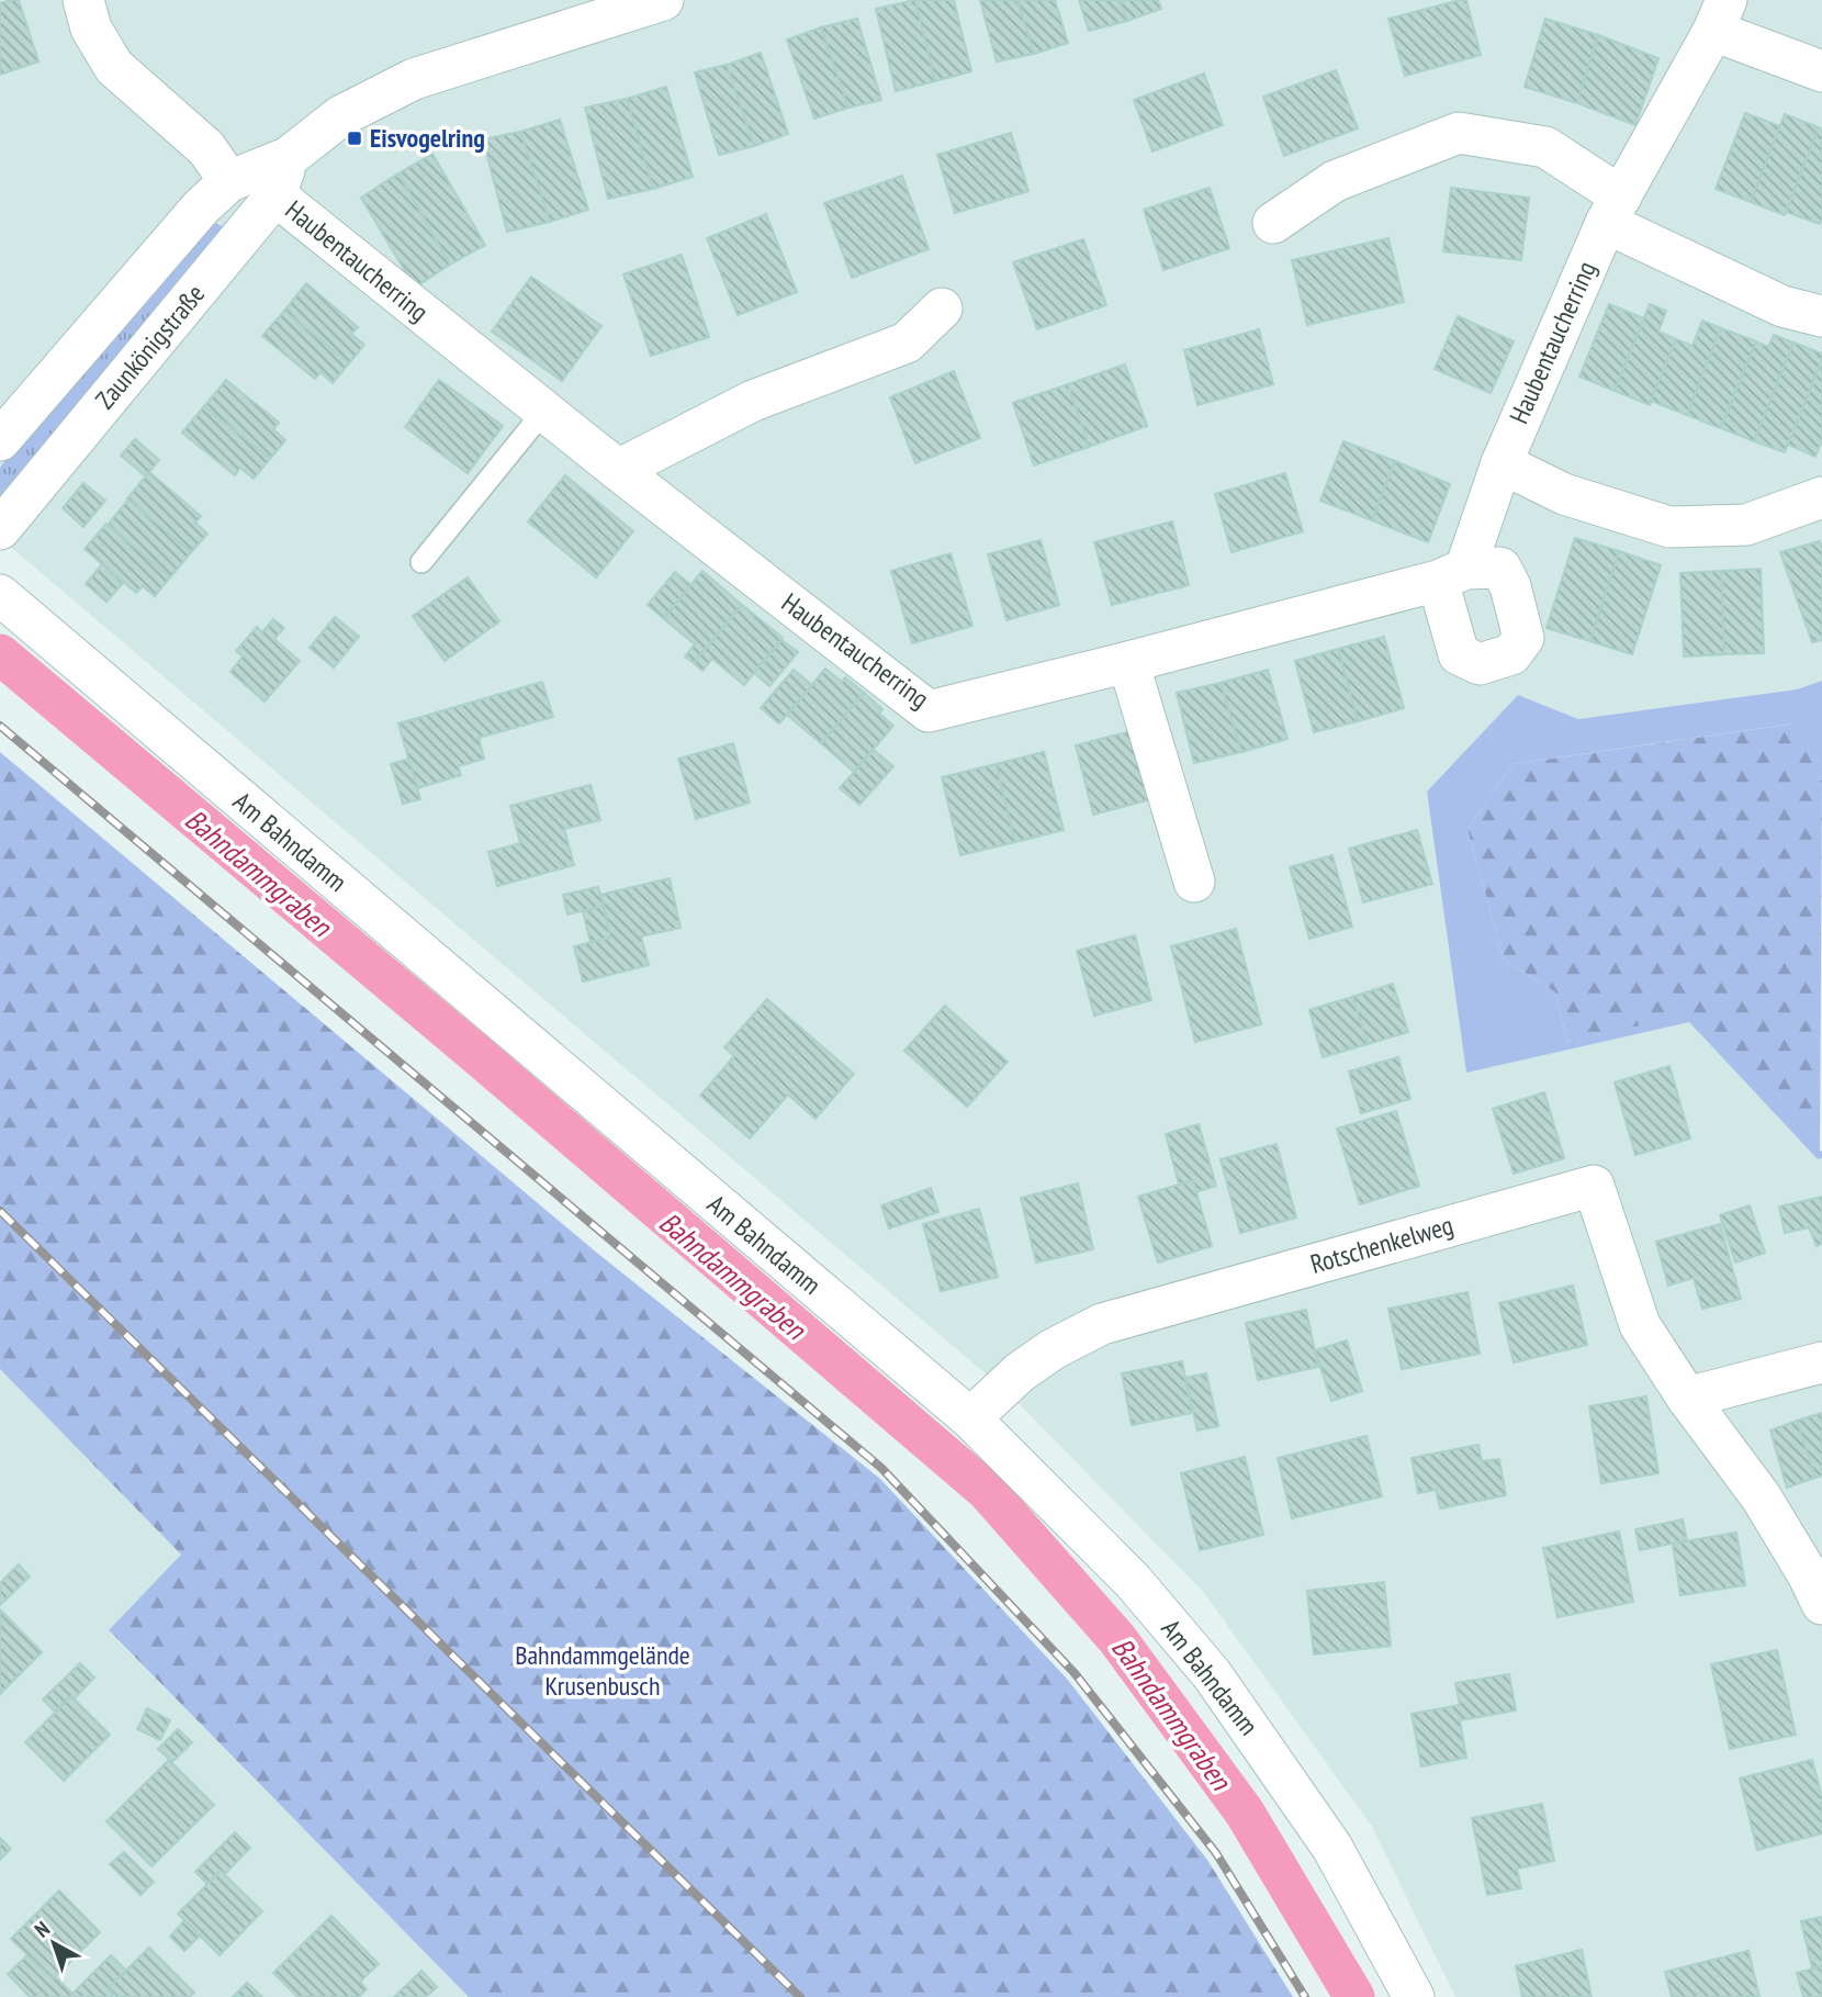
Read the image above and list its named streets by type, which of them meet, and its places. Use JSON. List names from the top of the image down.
{
  "streets": {
    "street": [
      "Haubentaucherring",
      "Zaunkönigstraße",
      "Am Bahndamm",
      "Rotschenkelweg"
    ]
  },
  "crossings": [
    ["Haubentaucherring", "Zaunkönigstraße"],
    ["Am Bahndamm", "Rotschenkelweg"]
  ],
  "water": ["Bahndammgraben"],
  "parks": ["Bahndammgelände Krusenbusch"],
  "places": {
    "transit": ["Eisvogelring"]
  },
  "north": "top left"
}
